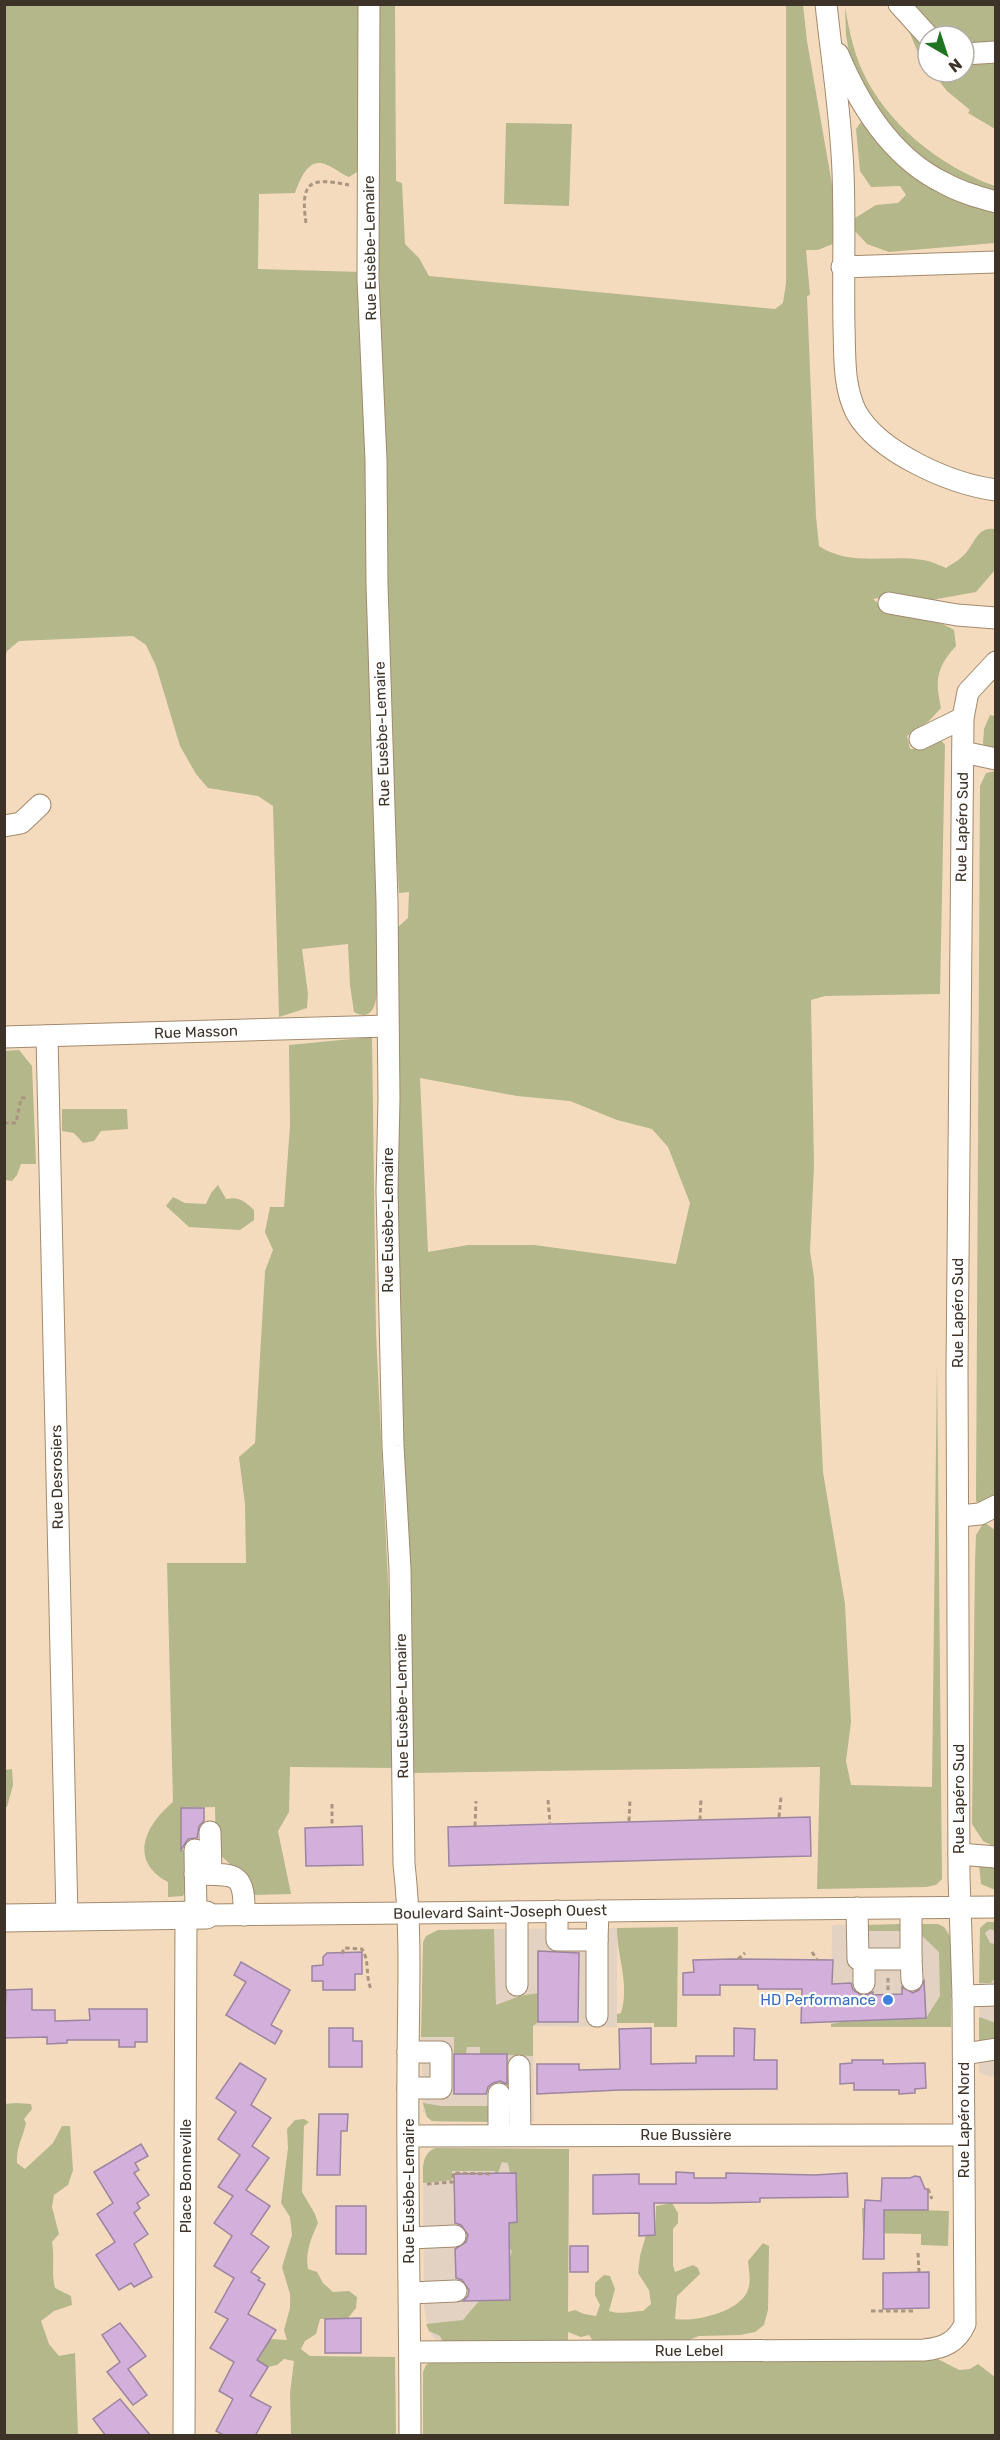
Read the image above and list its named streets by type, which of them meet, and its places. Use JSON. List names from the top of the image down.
{
  "streets": {
    "main road": ["Boulevard Saint-Joseph Ouest"],
    "street": [
      "Rue Eusèbe-Lemaire",
      "Rue Lapéro Sud",
      "Rue Masson",
      "Rue Desrosiers",
      "Rue Lapéro Nord",
      "Rue Bussière",
      "Place Bonneville",
      "Rue Lebel"
    ]
  },
  "crossings": [
    ["Rue Eusèbe-Lemaire", "Rue Masson"],
    ["Rue Eusèbe-Lemaire", "Boulevard Saint-Joseph Ouest"],
    ["Rue Eusèbe-Lemaire", "Rue Bussière"],
    ["Rue Eusèbe-Lemaire", "Rue Lebel"],
    ["Rue Lapéro Sud", "Boulevard Saint-Joseph Ouest"],
    ["Rue Lapéro Sud", "Rue Lapéro Nord"],
    ["Rue Masson", "Rue Desrosiers"],
    ["Rue Desrosiers", "Boulevard Saint-Joseph Ouest"],
    ["Boulevard Saint-Joseph Ouest", "Rue Lapéro Nord"],
    ["Boulevard Saint-Joseph Ouest", "Place Bonneville"],
    ["Rue Lapéro Nord", "Rue Bussière"],
    ["Rue Lapéro Nord", "Rue Lebel"]
  ],
  "places": ["HD Performance"],
  "north": "bottom right"
}
